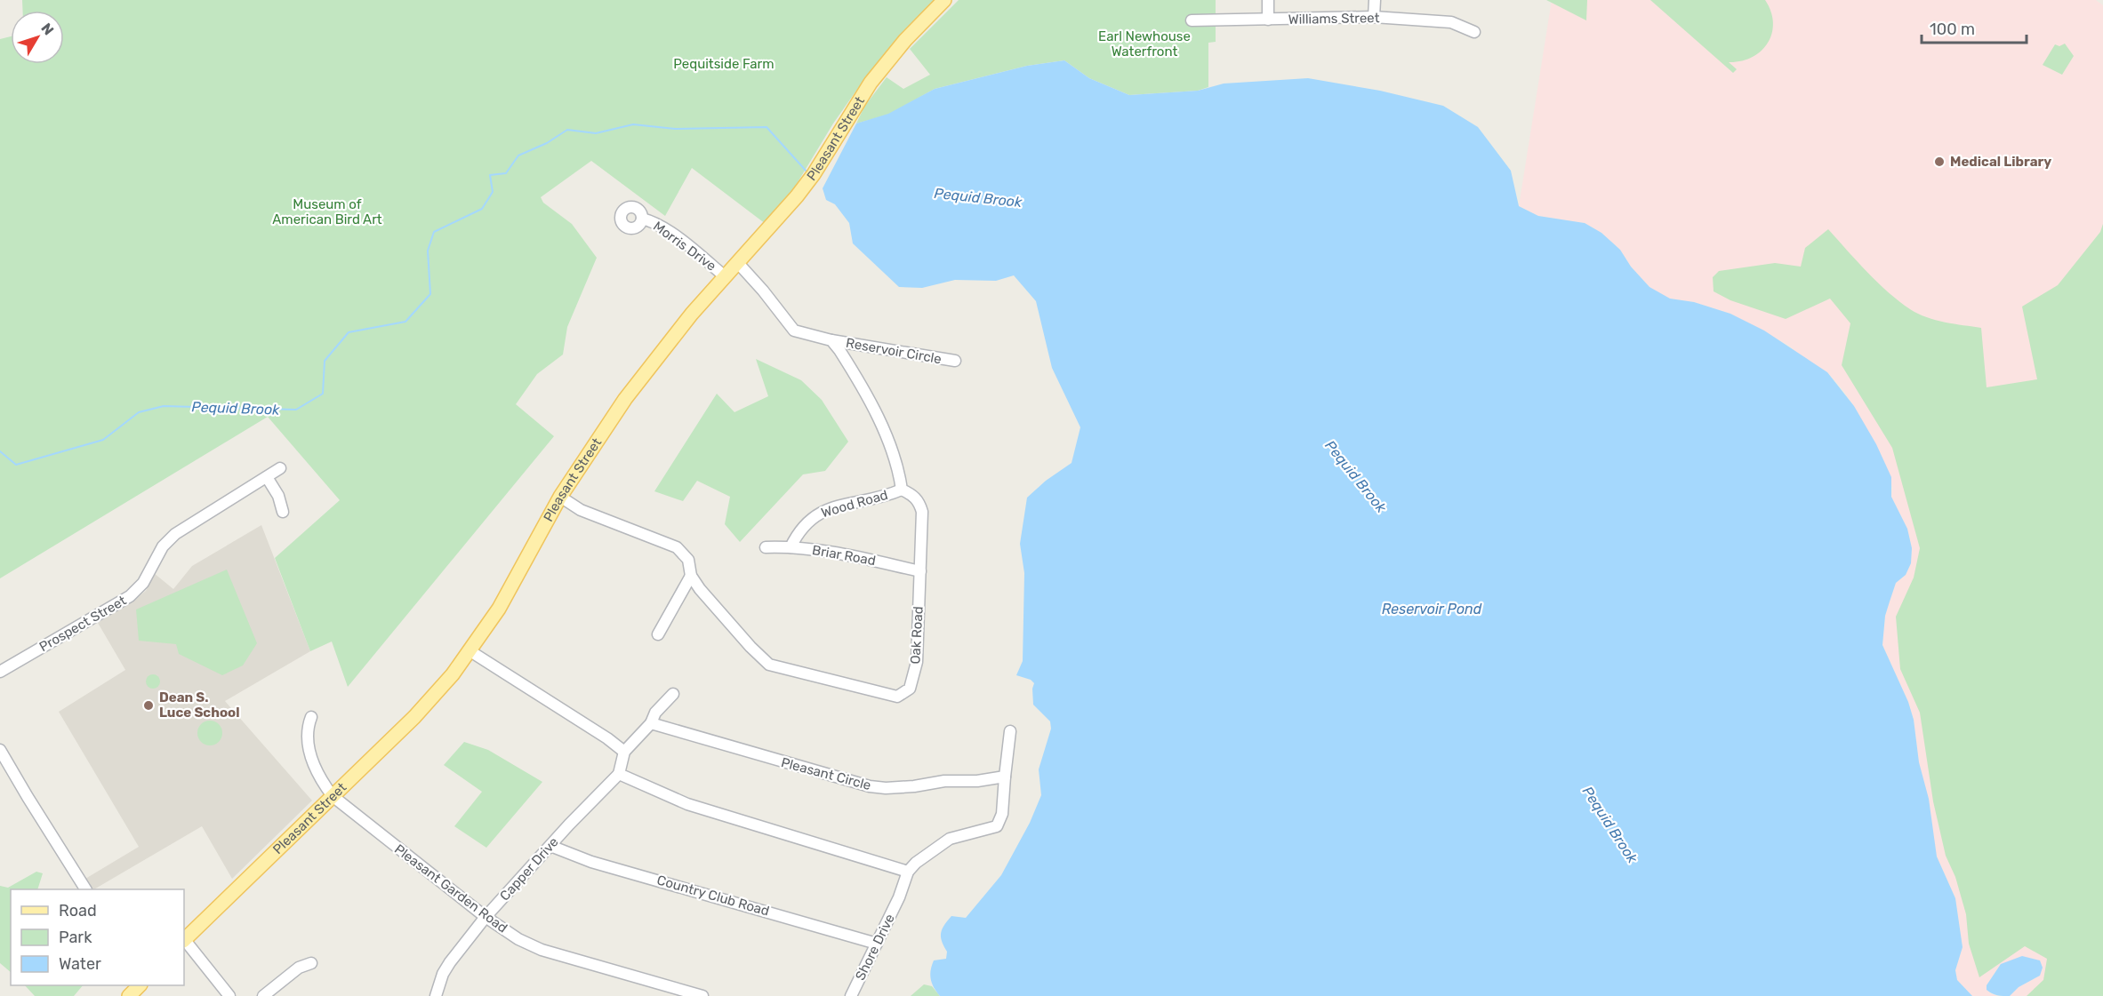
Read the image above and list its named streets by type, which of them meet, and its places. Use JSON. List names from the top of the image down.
{
  "streets": {
    "main road": ["Pleasant Street"],
    "street": [
      "Williams Street",
      "Morris Drive",
      "Reservoir Circle",
      "Wood Road",
      "Briar Road",
      "Prospect Street",
      "Oak Road",
      "Pleasant Circle",
      "Capper Drive",
      "Pleasant Garden Road",
      "Country Club Road",
      "Shore Drive"
    ]
  },
  "crossings": [
    ["Pleasant Street", "Morris Drive"],
    ["Pleasant Street", "Oak Road"],
    ["Pleasant Street", "Pleasant Garden Road"],
    ["Wood Road", "Briar Road"],
    ["Wood Road", "Oak Road"],
    ["Briar Road", "Oak Road"],
    ["Capper Drive", "Pleasant Garden Road"],
    ["Capper Drive", "Country Club Road"],
    ["Country Club Road", "Shore Drive"]
  ],
  "water": ["Pequid Brook", "Reservoir Pond"],
  "parks": ["Earl Newhouse Waterfront", "Pequitside Farm", "Museum of American Bird Art"],
  "places": ["Medical Library", "Dean S. Luce School"],
  "legend": ["Road", "Park", "Water"],
  "scale_bar": "100 m",
  "north": "top right"
}
